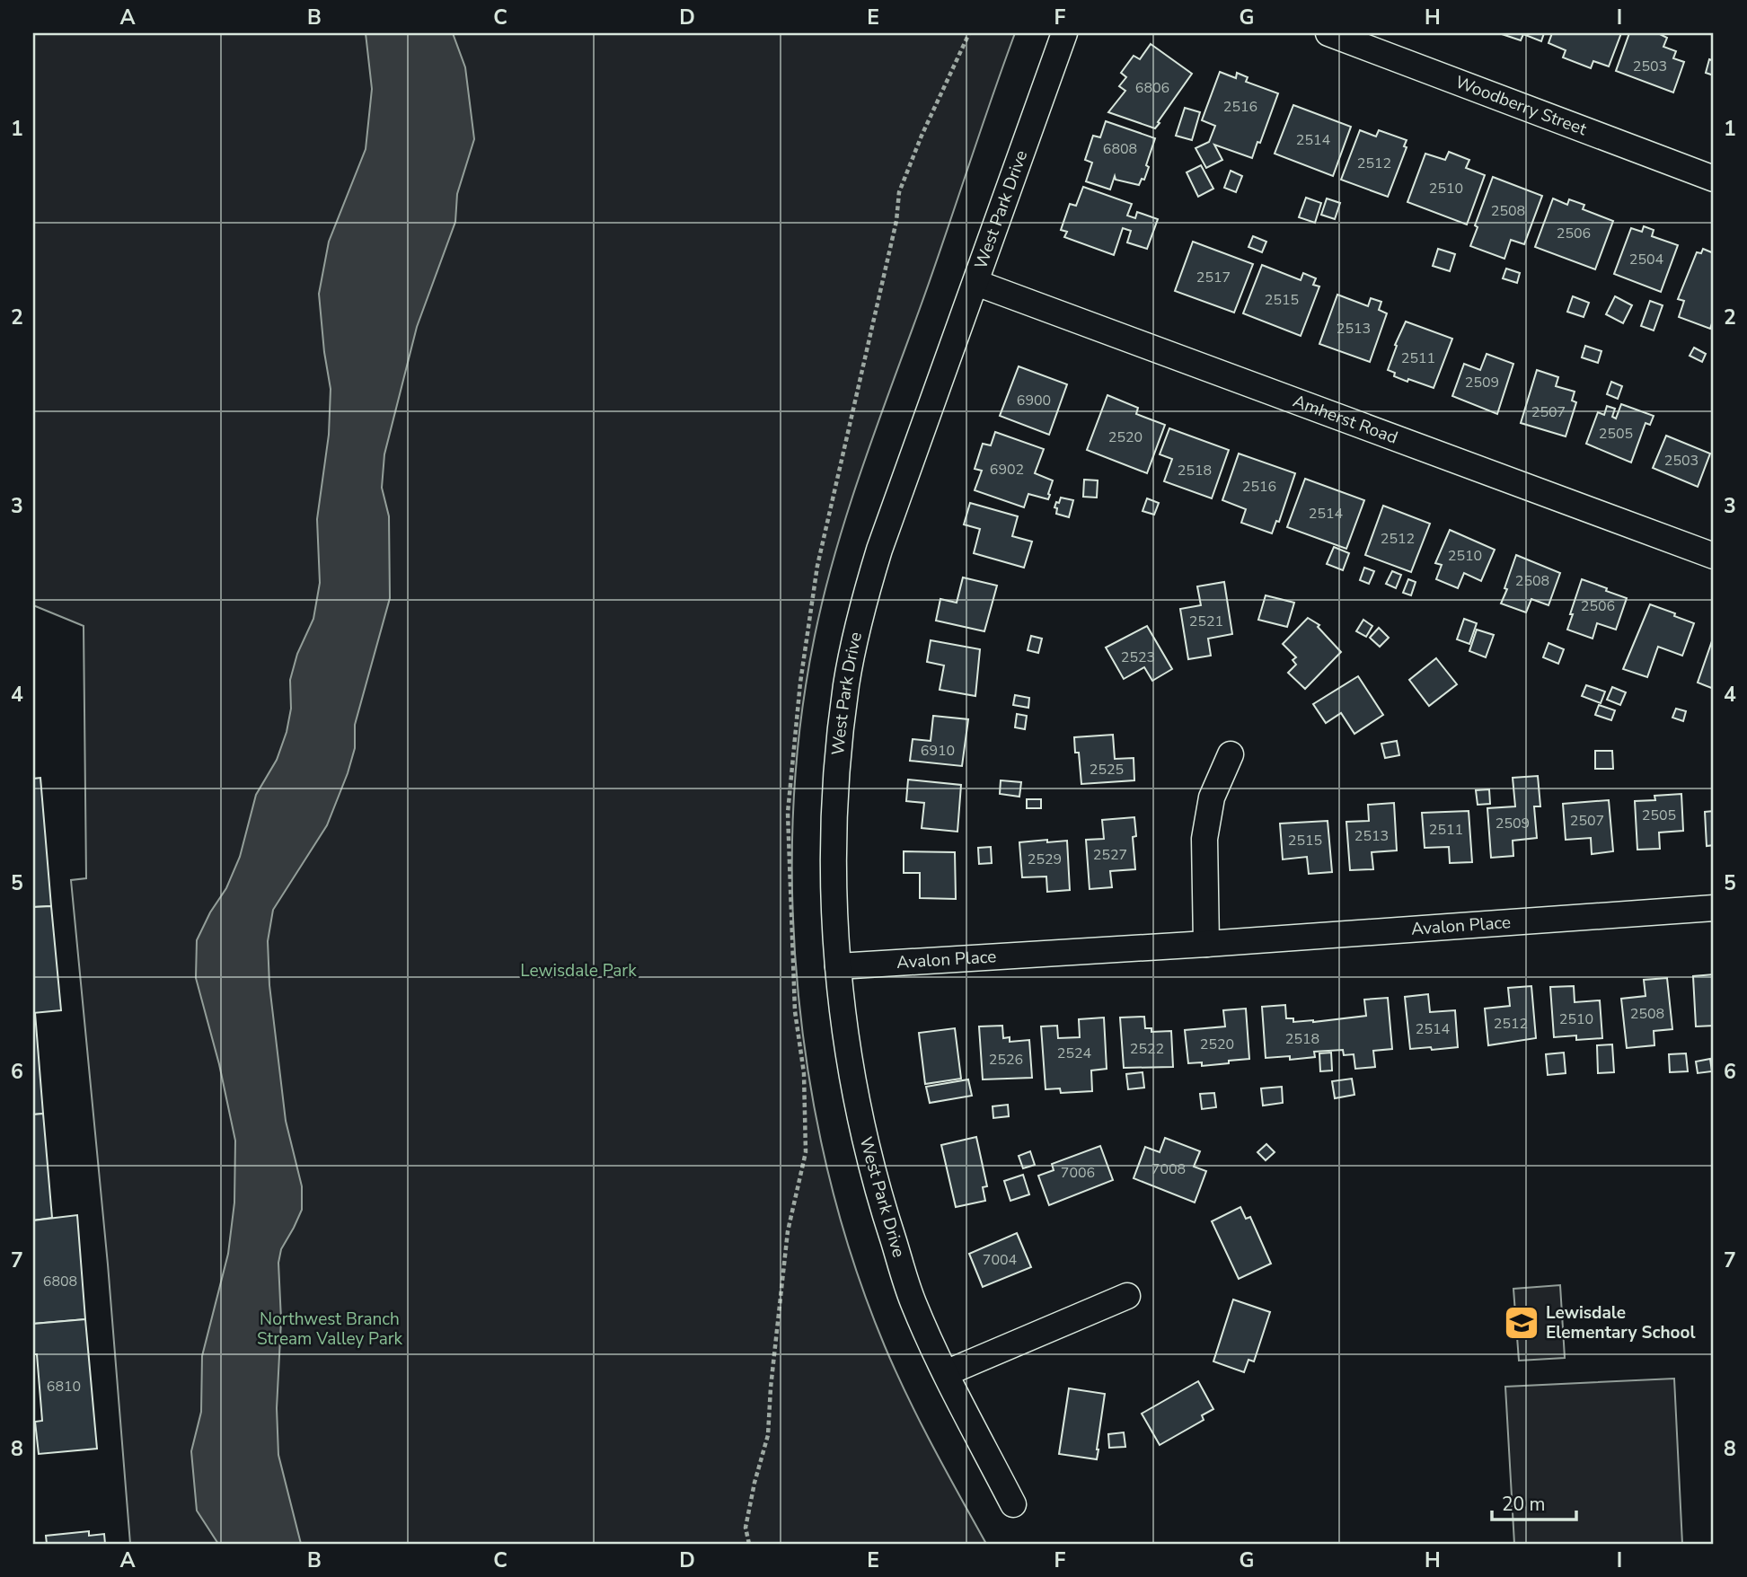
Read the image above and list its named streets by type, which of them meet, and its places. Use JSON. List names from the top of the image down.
{
  "streets": {
    "street": [
      "Woodberry Street",
      "West Park Drive",
      "Amherst Road",
      "Avalon Place"
    ]
  },
  "crossings": [
    ["West Park Drive", "Amherst Road"],
    ["West Park Drive", "Avalon Place"]
  ],
  "parks": ["Lewisdale Park", "Northwest Branch Stream Valley Park"],
  "places": {
    "school or university": ["Lewisdale Elementary School"]
  },
  "house_numbers": [
    "2503",
    "6806",
    "2516",
    "2514",
    "6808",
    "2512",
    "2510",
    "2508",
    "2506",
    "2504",
    "2517",
    "2515",
    "2513",
    "2511",
    "2509",
    "6900",
    "2507",
    "2505",
    "2520",
    "2503",
    "6902",
    "2518",
    "2516",
    "2514",
    "2512",
    "2510",
    "2508",
    "2506",
    "2521",
    "2523",
    "6910",
    "2525",
    "2505",
    "2507",
    "2509",
    "2511",
    "2513",
    "2515",
    "2527",
    "2529",
    "2508",
    "2510",
    "2512",
    "2514",
    "2518",
    "2520",
    "2522",
    "2524",
    "2526",
    "7008",
    "7006",
    "7004",
    "6808",
    "6810"
  ],
  "scale_bar": "20 m",
  "grid": {
    "columns": [
      "A",
      "B",
      "C",
      "D",
      "E",
      "F",
      "G",
      "H",
      "I"
    ],
    "rows": [
      "1",
      "2",
      "3",
      "4",
      "5",
      "6",
      "7",
      "8"
    ]
  }
}
